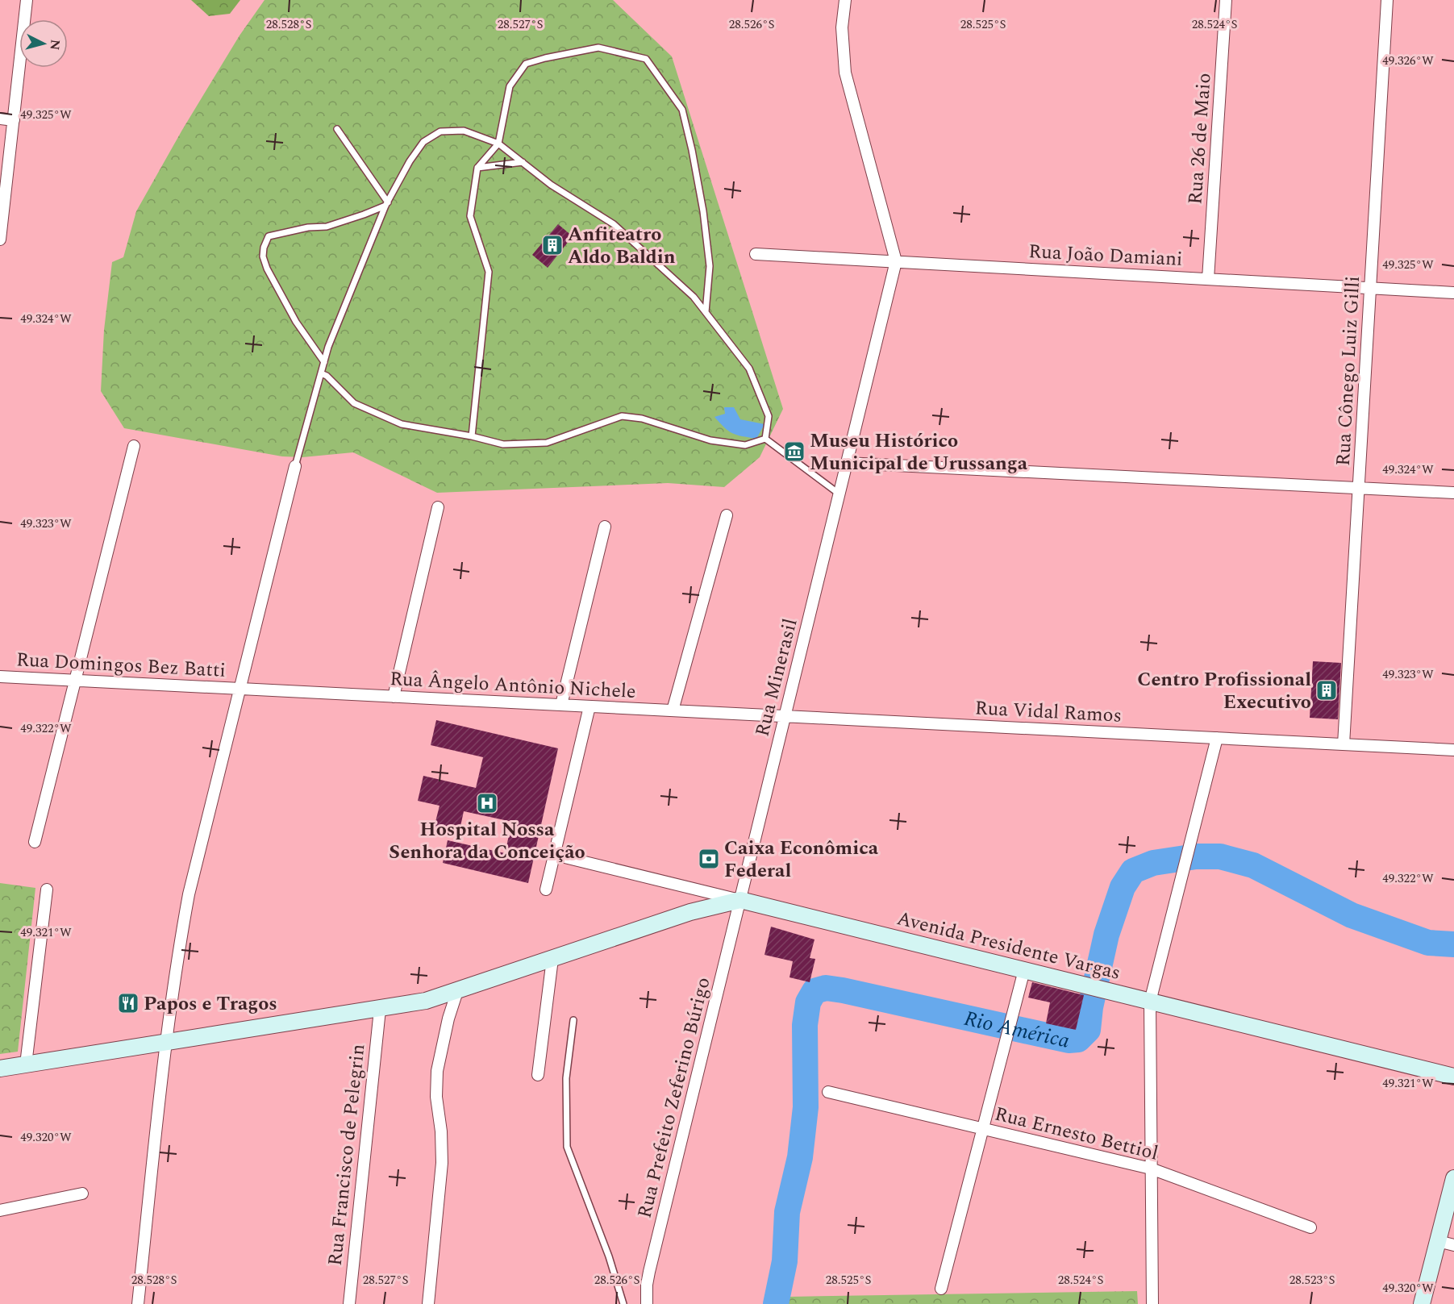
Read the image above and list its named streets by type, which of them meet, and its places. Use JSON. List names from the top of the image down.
{
  "streets": {
    "street": [
      "Rua 26 de Maio",
      "Rua João Damiani",
      "Rua Cônego Luiz Gilli",
      "Rua Domingos Bez Batti",
      "Rua Minerasil",
      "Rua Ângelo Antônio Nichele",
      "Rua Vidal Ramos",
      "Avenida Presidente Vargas",
      "Rua Prefeito Zeferino Búrigo",
      "Rua Ernesto Bettiol",
      "Rua Francisco de Pelegrin"
    ]
  },
  "crossings": [
    ["Rua 26 de Maio", "Rua João Damiani"],
    ["Rua João Damiani", "Rua Cônego Luiz Gilli"],
    ["Rua João Damiani", "Rua Minerasil"],
    ["Rua Cônego Luiz Gilli", "Rua Vidal Ramos"],
    ["Rua Domingos Bez Batti", "Rua Ângelo Antônio Nichele"],
    ["Rua Minerasil", "Rua Ângelo Antônio Nichele"],
    ["Rua Minerasil", "Rua Vidal Ramos"],
    ["Rua Minerasil", "Avenida Presidente Vargas"],
    ["Rua Minerasil", "Rua Prefeito Zeferino Búrigo"],
    ["Rua Ângelo Antônio Nichele", "Rua Vidal Ramos"],
    ["Avenida Presidente Vargas", "Rua Prefeito Zeferino Búrigo"]
  ],
  "water": ["Rio América"],
  "places": {
    "building": ["Anfiteatro Aldo Baldin", "Centro Profissional Executivo"],
    "museum": ["Museu Histórico Municipal de Urussanga"],
    "hospital": ["Hospital Nossa Senhora da Conceição"],
    "bank": ["Caixa Econômica Federal"],
    "restaurant": ["Papos e Tragos"]
  },
  "north": "right",
  "coordinates": [
    "28.528°S",
    "28.527°S",
    "28.526°S",
    "28.525°S",
    "28.524°S",
    "49.326°W",
    "49.325°W",
    "49.324°W",
    "49.323°W",
    "49.322°W",
    "49.321°W",
    "49.320°W",
    "28.523°S"
  ]
}
